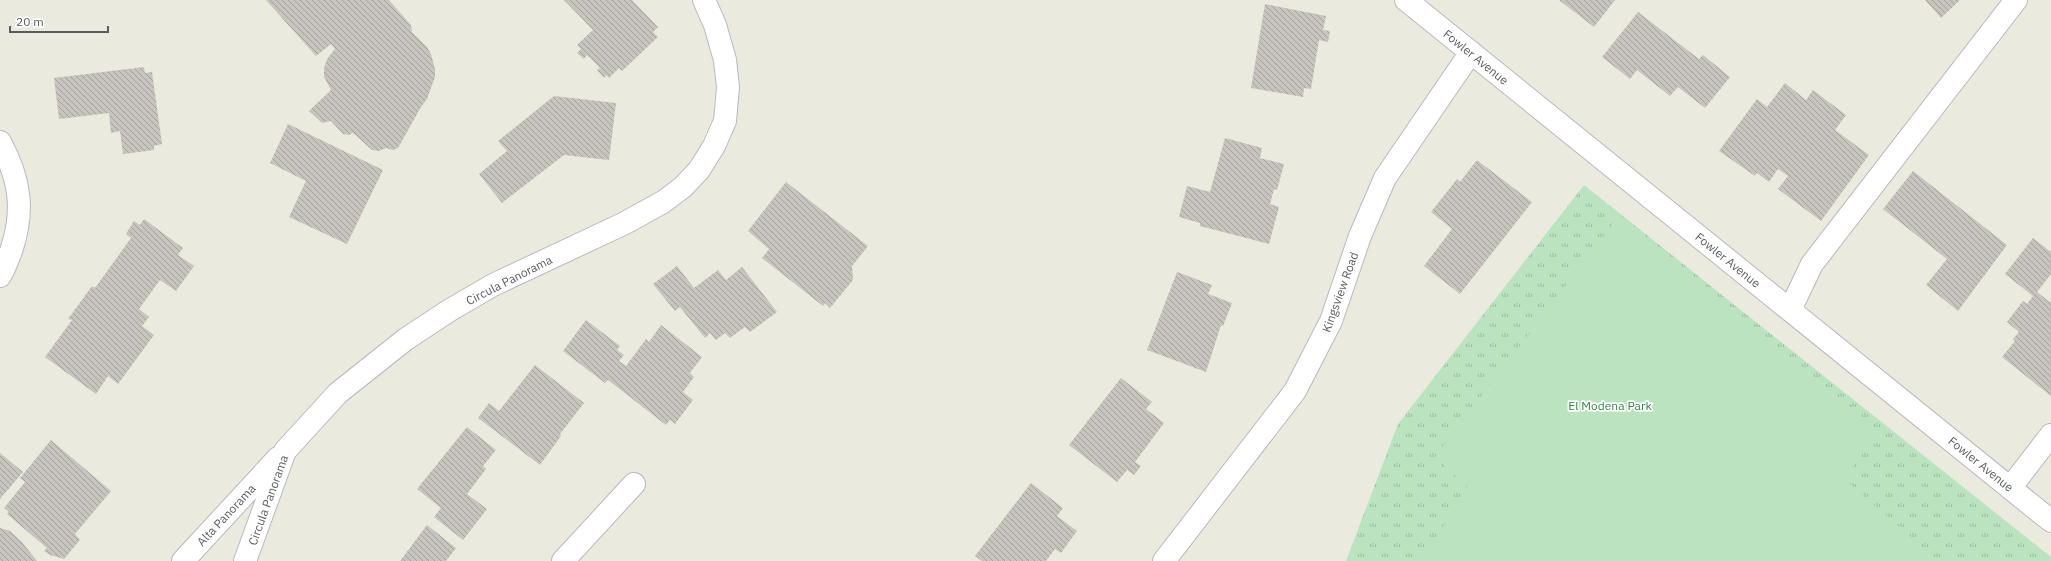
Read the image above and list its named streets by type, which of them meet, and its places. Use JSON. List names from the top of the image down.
{
  "streets": {
    "street": [
      "Fowler Avenue",
      "Circula Panorama",
      "Kingsview Road",
      "Alta Panorama"
    ]
  },
  "crossings": [
    ["Fowler Avenue", "Kingsview Road"],
    ["Circula Panorama", "Alta Panorama"]
  ],
  "parks": ["El Modena Park"],
  "scale_bar": "20 m"
}
